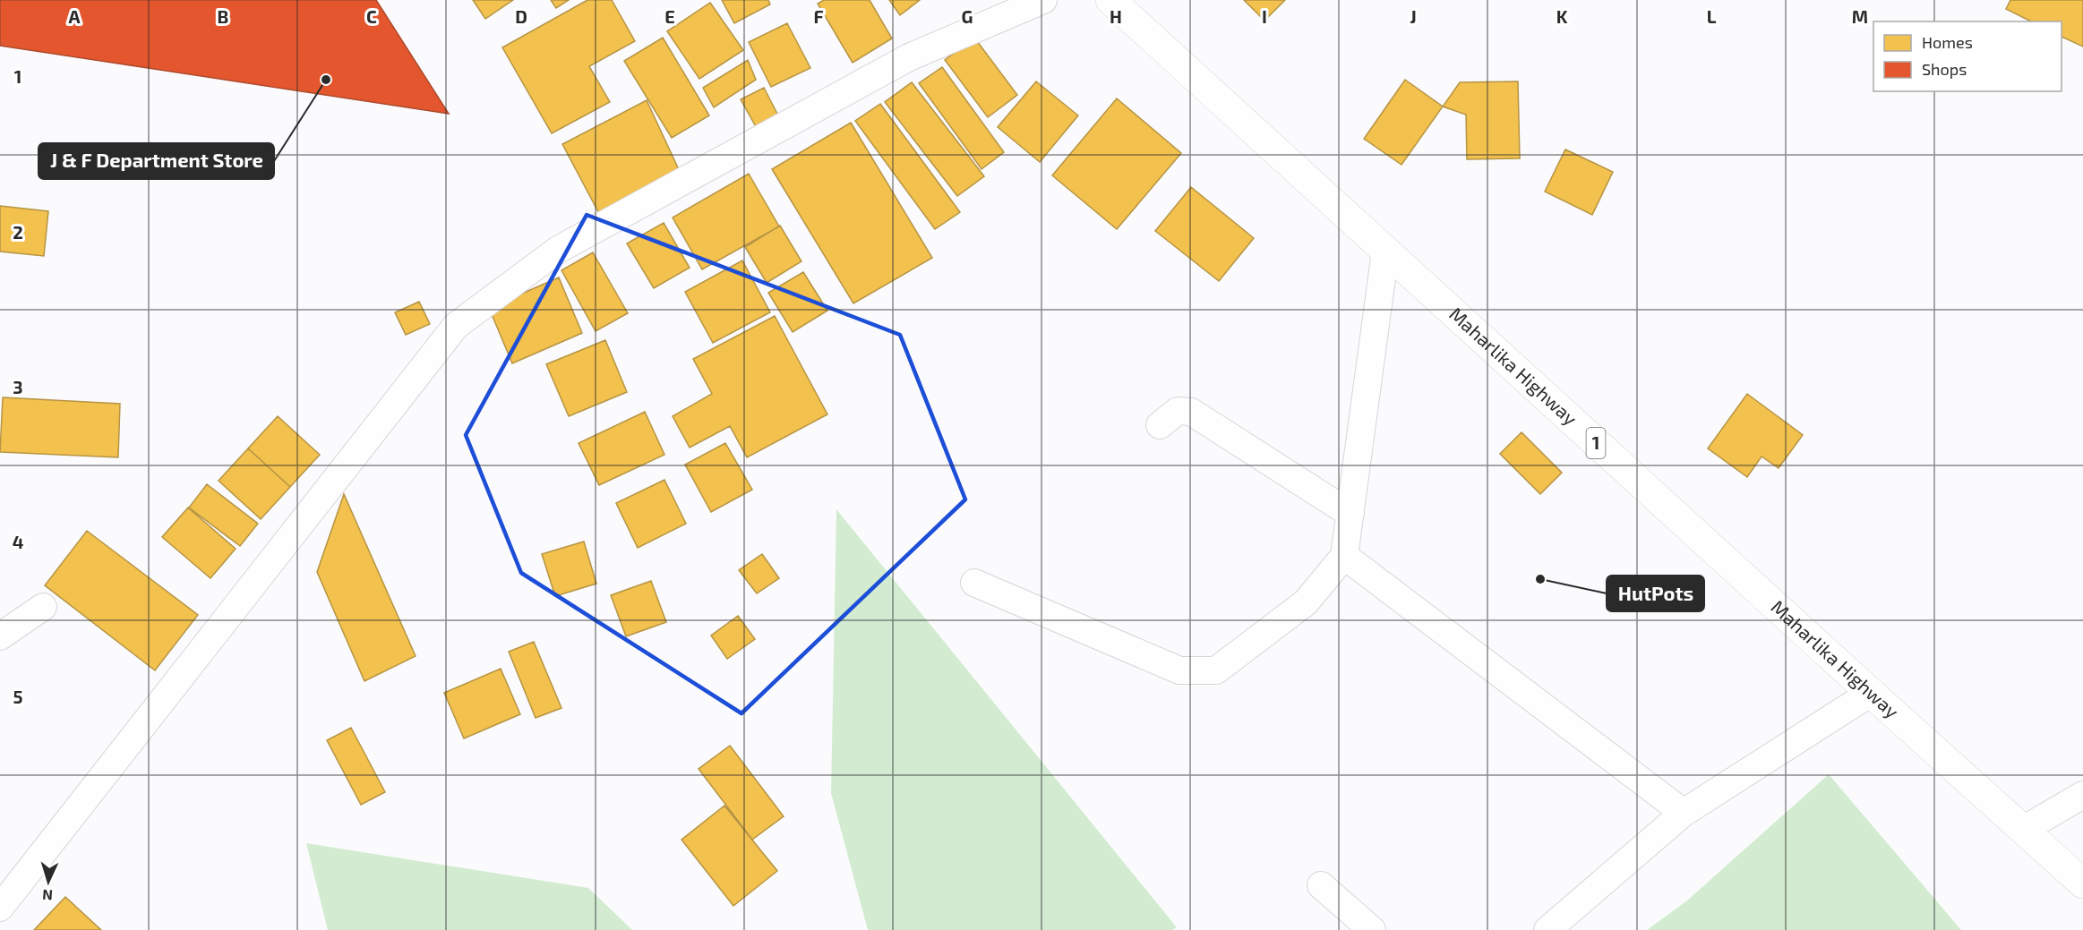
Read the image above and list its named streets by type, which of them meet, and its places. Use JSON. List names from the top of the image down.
{
  "streets": {
    "highway": ["Maharlika Highway", "1"]
  },
  "places": ["J & F Department Store", "HutPots"],
  "legend": ["Homes", "Shops"],
  "north": "bottom",
  "grid": {
    "columns": [
      "A",
      "B",
      "C",
      "D",
      "E",
      "F",
      "G",
      "H",
      "I",
      "J",
      "K",
      "L",
      "M"
    ],
    "rows": [
      "1",
      "2",
      "3",
      "4",
      "5"
    ]
  }
}
